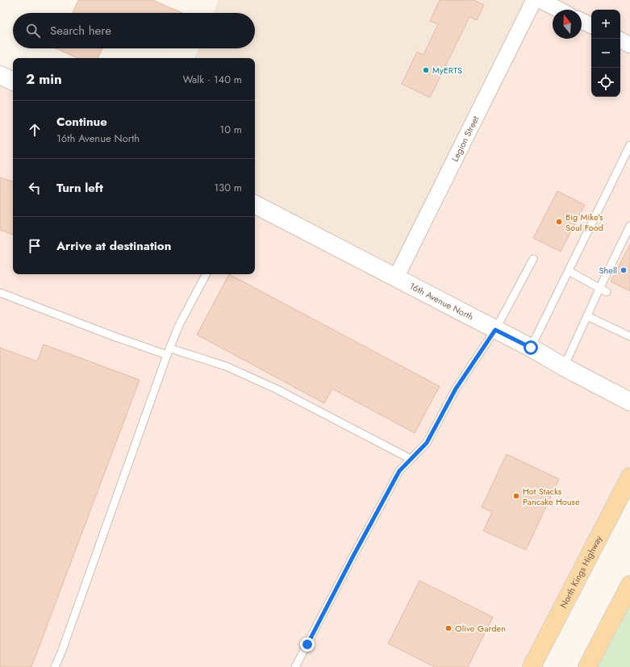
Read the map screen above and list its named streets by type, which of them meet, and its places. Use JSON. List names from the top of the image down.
{
  "streets": {
    "main road": ["North Kings Highway"],
    "street": ["Legion Street", "16th Avenue North"]
  },
  "crossings": [
    ["Legion Street", "16th Avenue North"]
  ],
  "places": [
    "MyERTS",
    "Big Mike’s Soul Food",
    "Shell",
    "Hot Stacks Pancake House",
    "Olive Garden"
  ],
  "north": "top",
  "page": {
    "map_buttons": ["+", "−"],
    "search": "Search here",
    "heading": ["2 min", "Walk · 140 m"],
    "list": [
      ["Continue", "16th Avenue North", "10 m"],
      ["Turn left", "130 m"],
      "Arrive at destination"
    ]
  }
}
